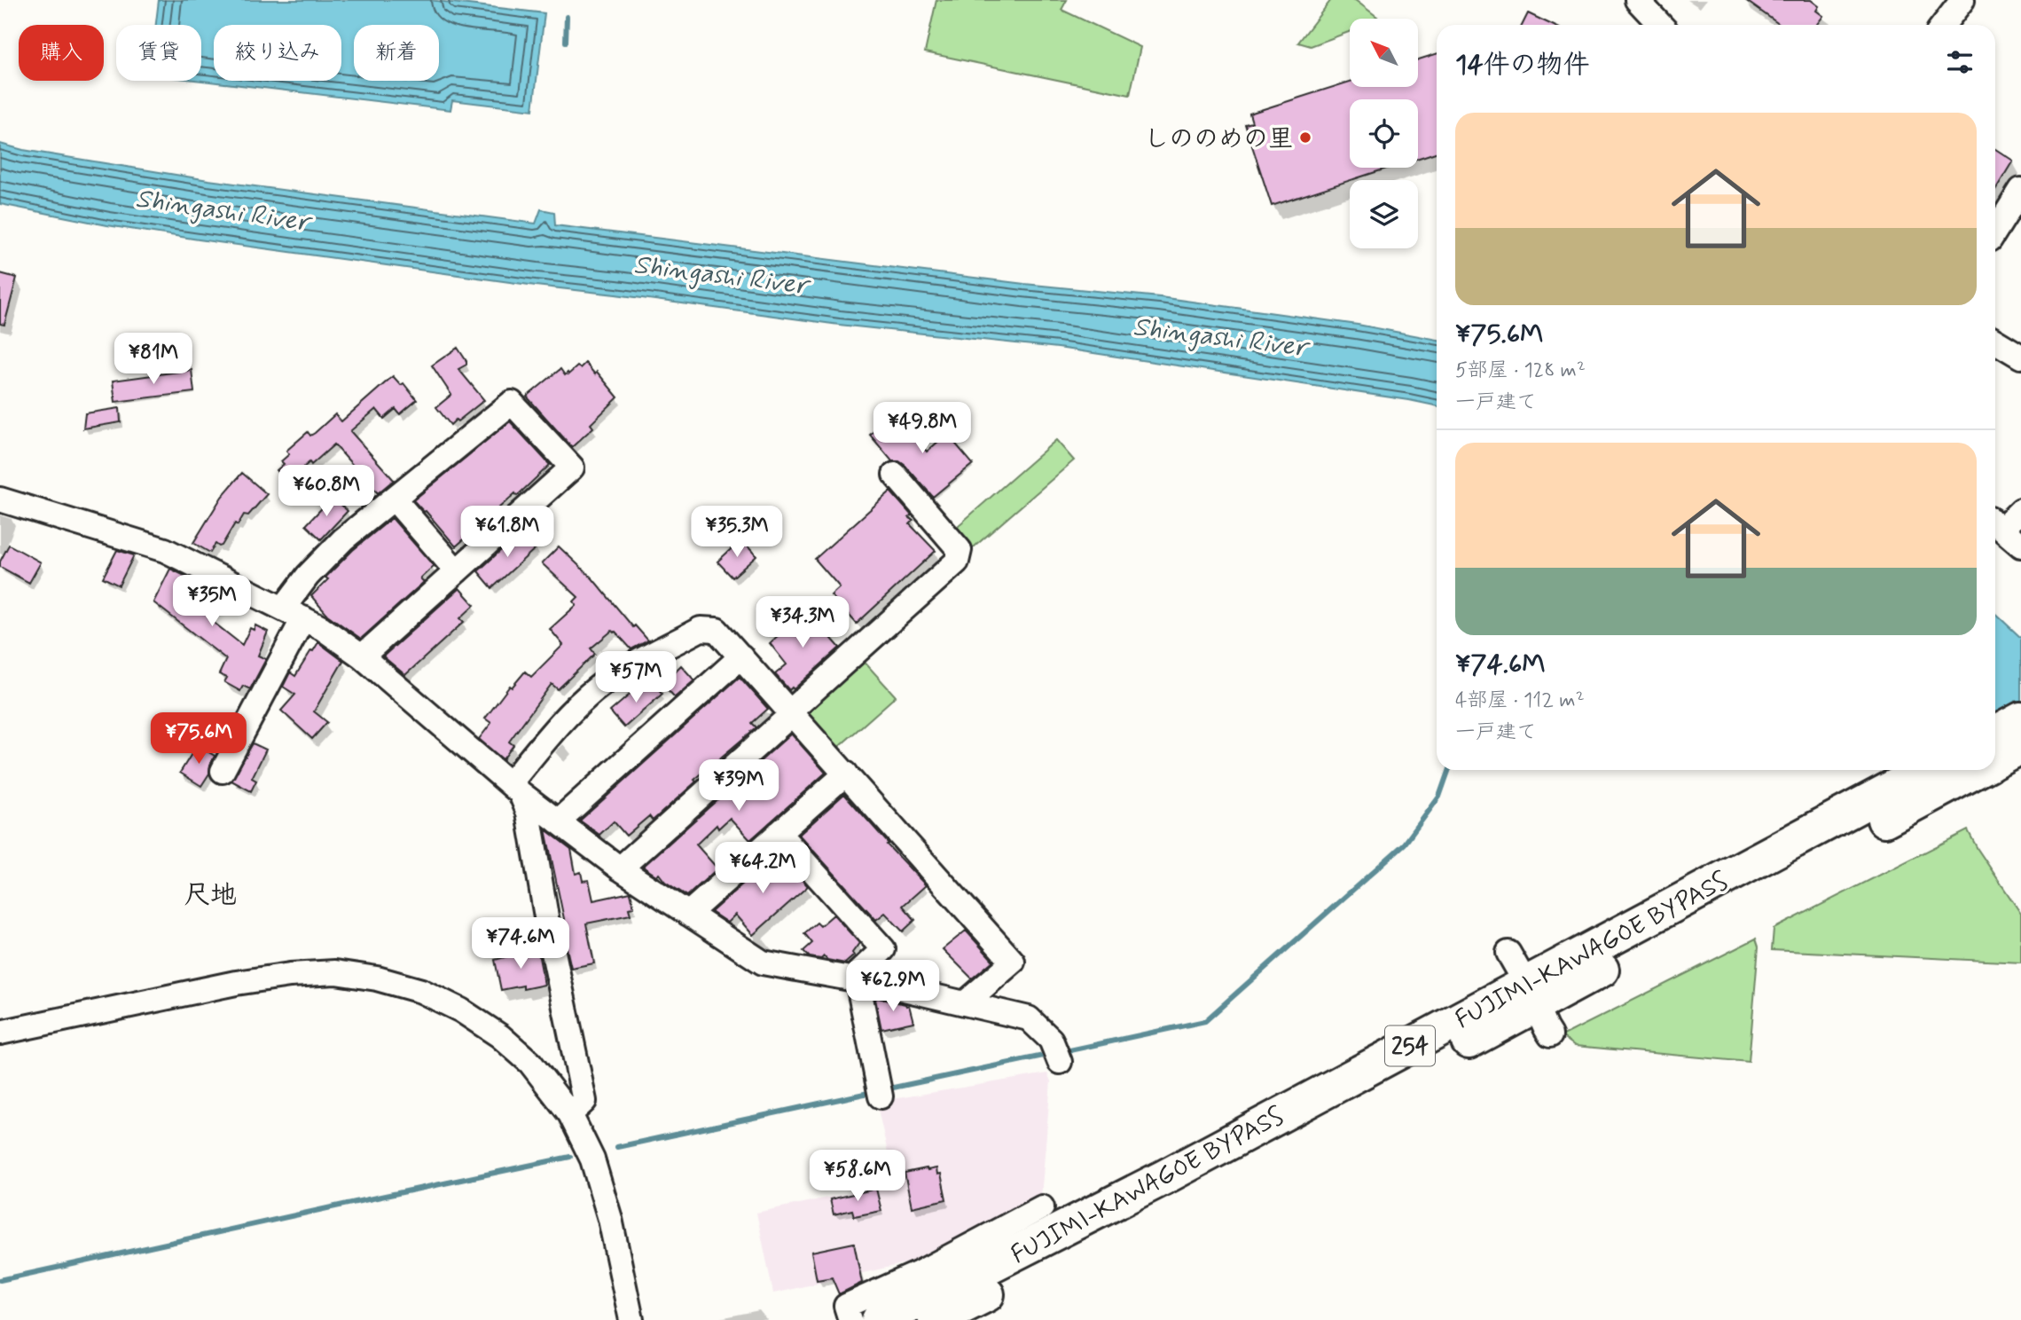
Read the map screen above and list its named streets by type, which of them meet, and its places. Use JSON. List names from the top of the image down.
{
  "streets": {
    "highway": ["FUJIMI-KAWAGOE BYPASS", "254"]
  },
  "districts": ["尺地"],
  "water": ["Shingashi River"],
  "places": ["しののめの里"],
  "north": "top left",
  "page": {
    "chip": [
      "購入",
      "賃貸",
      "絞り込み",
      "新着"
    ],
    "heading": "14件の物件",
    "list": [
      {
        "name": "¥75.6M",
        "note": "5部屋 · 128 m² · 一戸建て"
      },
      {
        "name": "¥74.6M",
        "note": "4部屋 · 112 m² · 一戸建て"
      }
    ],
    "price": [
      "¥81M",
      "¥49.8M",
      "¥60.8M",
      "¥61.8M",
      "¥35.3M",
      "¥35M",
      "¥34.3M",
      "¥57M",
      "¥75.6M",
      "¥39M",
      "¥64.2M",
      "¥74.6M",
      "¥62.9M",
      "¥58.6M"
    ]
  }
}
